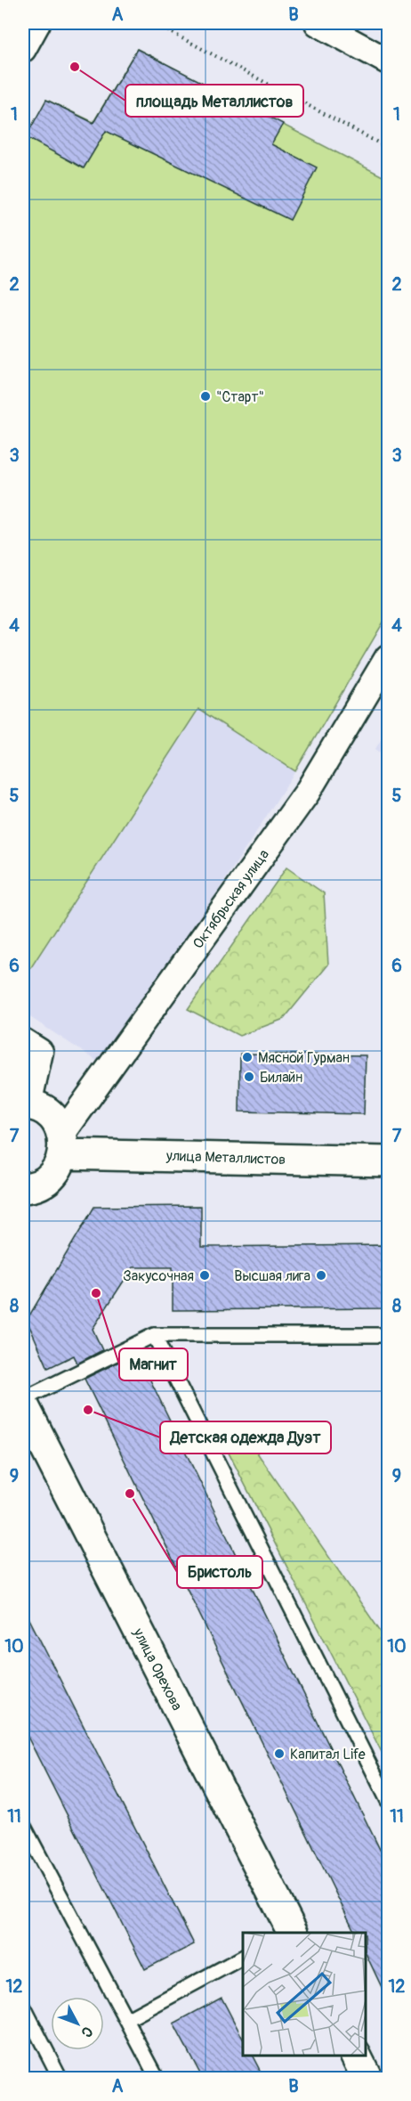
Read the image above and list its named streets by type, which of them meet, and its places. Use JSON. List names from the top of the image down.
{
  "streets": {
    "street": ["Октябрьская улица", "улица Металлистов", "улица Орехова"]
  },
  "crossings": [
    ["Октябрьская улица", "улица Металлистов"]
  ],
  "places": [
    "площадь Металлистов",
    "\"Старт\"",
    "Мясной Гурман",
    "Билайн",
    "Закусочная",
    "Высшая лига",
    "Магнит",
    "Детская одежда Дуэт",
    "Бристоль",
    "Капитал Life"
  ],
  "north": "bottom right",
  "grid": {
    "columns": ["A", "B"],
    "rows": [
      "1",
      "2",
      "3",
      "4",
      "5",
      "6",
      "7",
      "8",
      "9",
      "10",
      "11",
      "12"
    ]
  }
}
